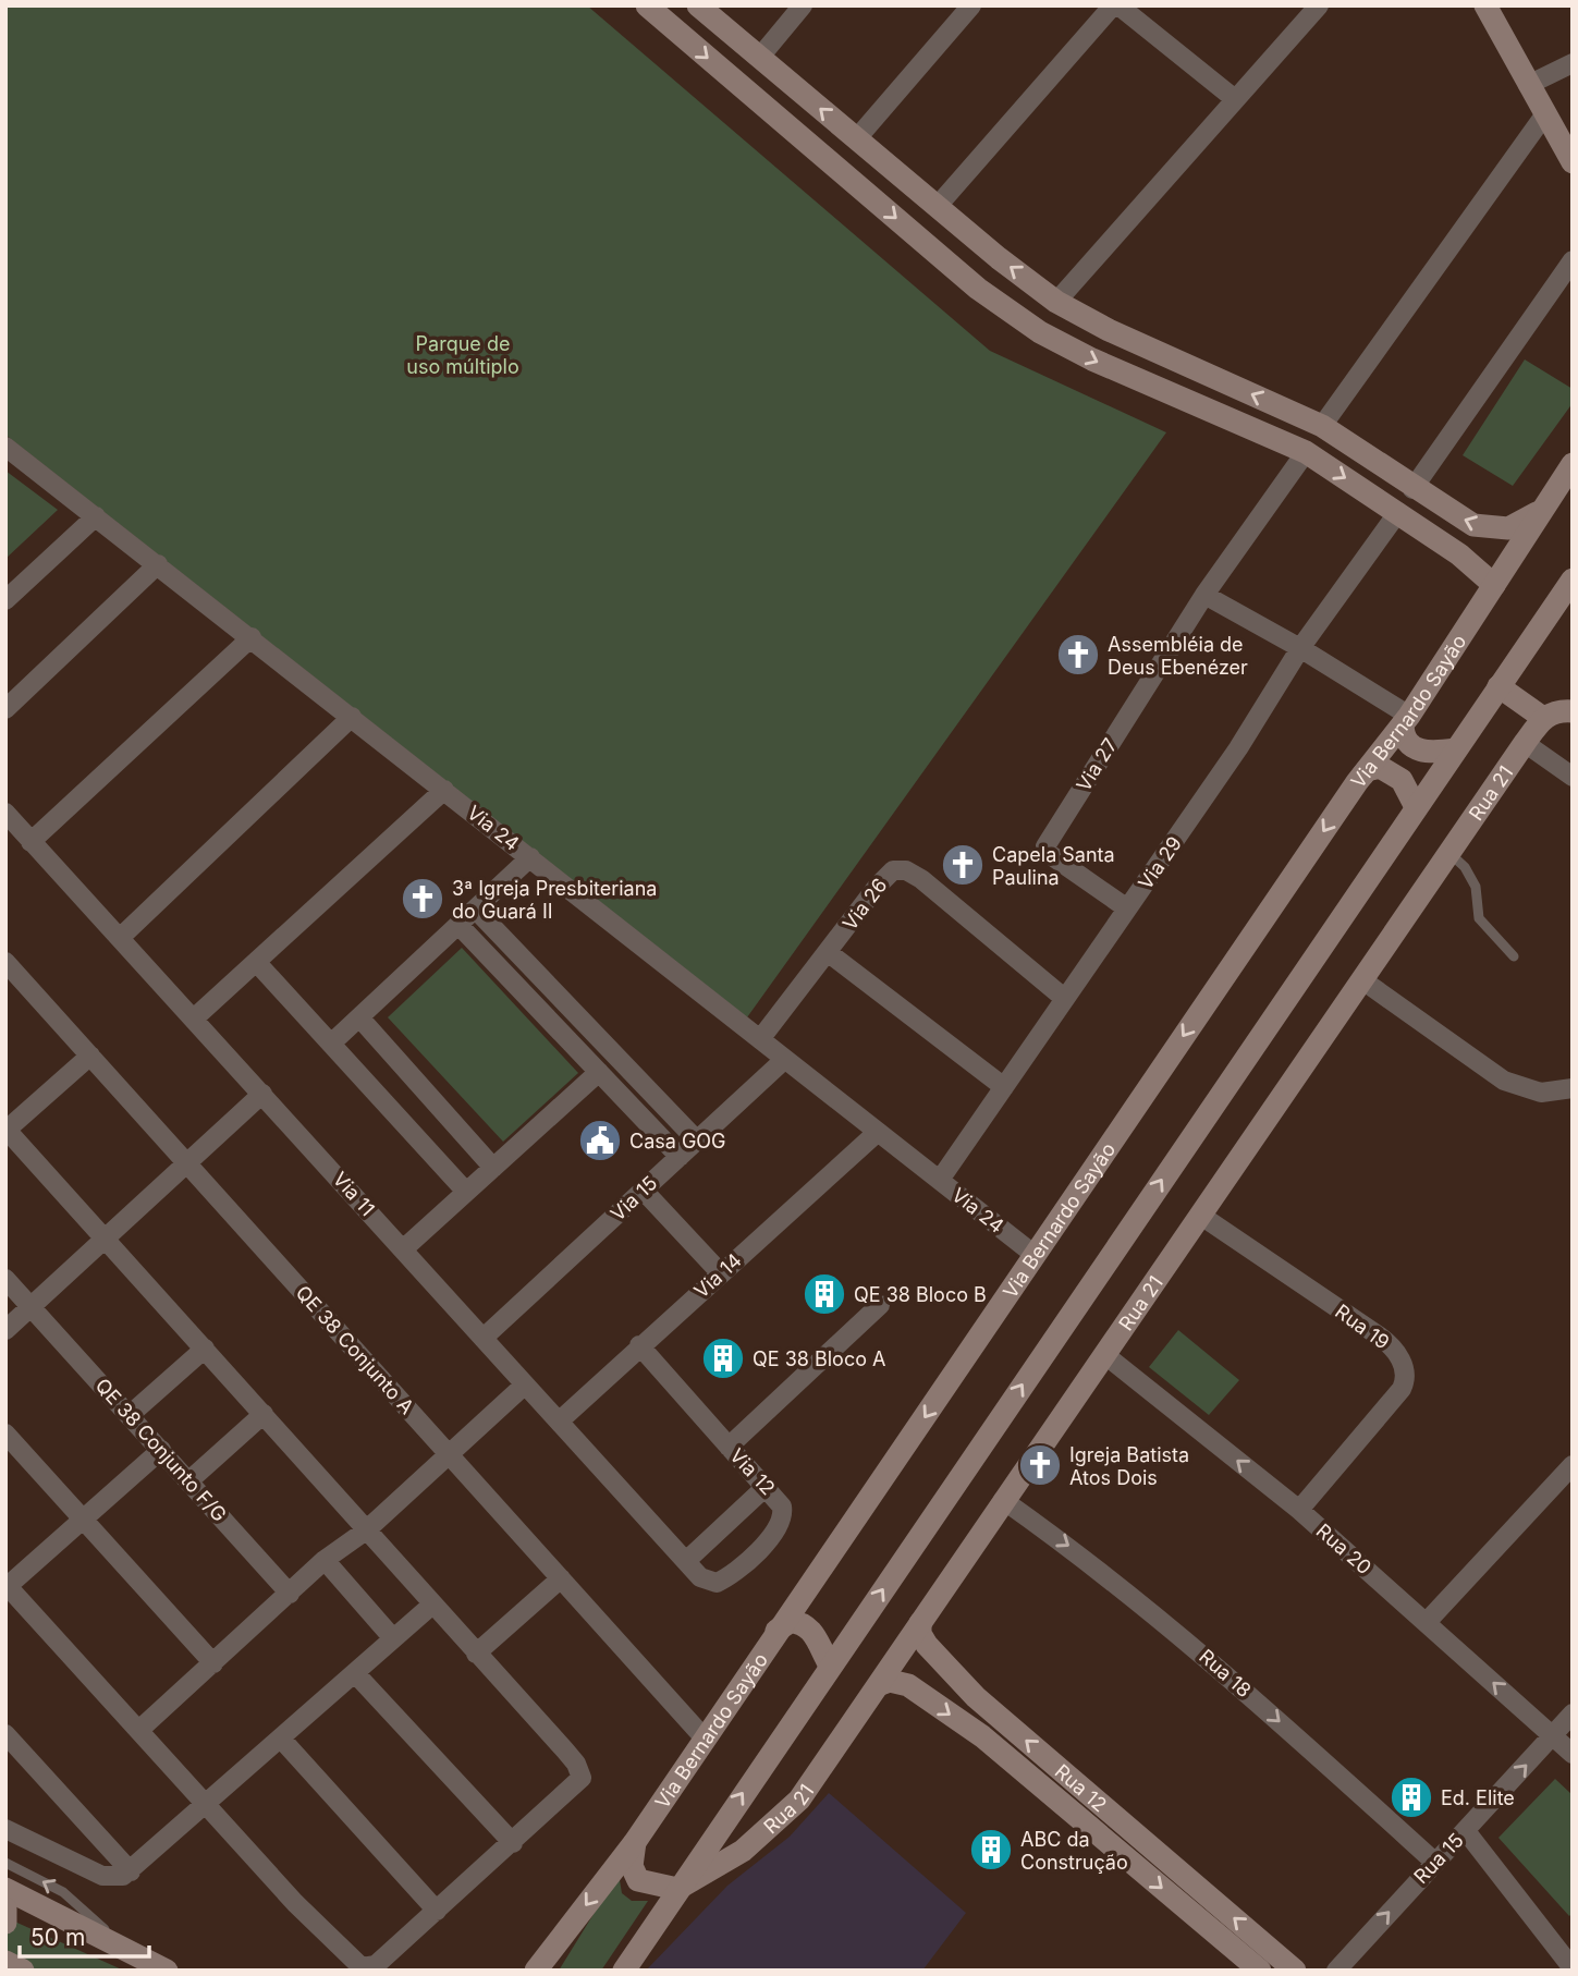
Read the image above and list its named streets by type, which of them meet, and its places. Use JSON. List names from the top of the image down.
{
  "streets": {
    "street": [
      "Via Bernardo Sayão",
      "Via 27",
      "Rua 21",
      "Via 24",
      "Via 29",
      "Via 26",
      "Via 11",
      "Via 15",
      "Via 14",
      "Rua 19",
      "QE 38 Conjunto A",
      "QE 38 Conjunto F/G",
      "Via 12",
      "Rua 20",
      "Rua 18",
      "Rua 12",
      "Rua 15"
    ]
  },
  "crossings": [
    ["Via Bernardo Sayão", "Via 24"],
    ["Via Bernardo Sayão", "QE 38 Conjunto A"],
    ["Via 27", "Via 29"],
    ["Rua 21", "Rua 19"],
    ["Rua 21", "Rua 20"],
    ["Rua 21", "Rua 18"],
    ["Rua 21", "Rua 12"],
    ["Via 24", "Via 29"],
    ["Via 24", "Via 26"],
    ["Via 24", "Via 15"],
    ["Via 24", "Via 14"],
    ["Via 29", "Via 26"],
    ["Via 11", "Via 15"],
    ["Via 11", "Via 14"],
    ["Via 11", "Via 12"],
    ["Via 14", "Via 12"],
    ["Rua 19", "Rua 20"],
    ["Rua 20", "Rua 15"],
    ["Rua 18", "Rua 15"]
  ],
  "one_way": ["Rua 20", "Rua 18", "Rua 15"],
  "parks": ["Parque de uso múltiplo"],
  "places": {
    "church": [
      "Assembléia de Deus Ebenézer",
      "Capela Santa Paulina",
      "3ª Igreja Presbiteriana do Guará II",
      "Igreja Batista Atos Dois"
    ],
    "public building": ["Casa GOG"],
    "building": [
      "QE 38 Bloco B",
      "QE 38 Bloco A",
      "Ed. Elite",
      "ABC da Construção"
    ]
  },
  "scale_bar": "50 m"
}
